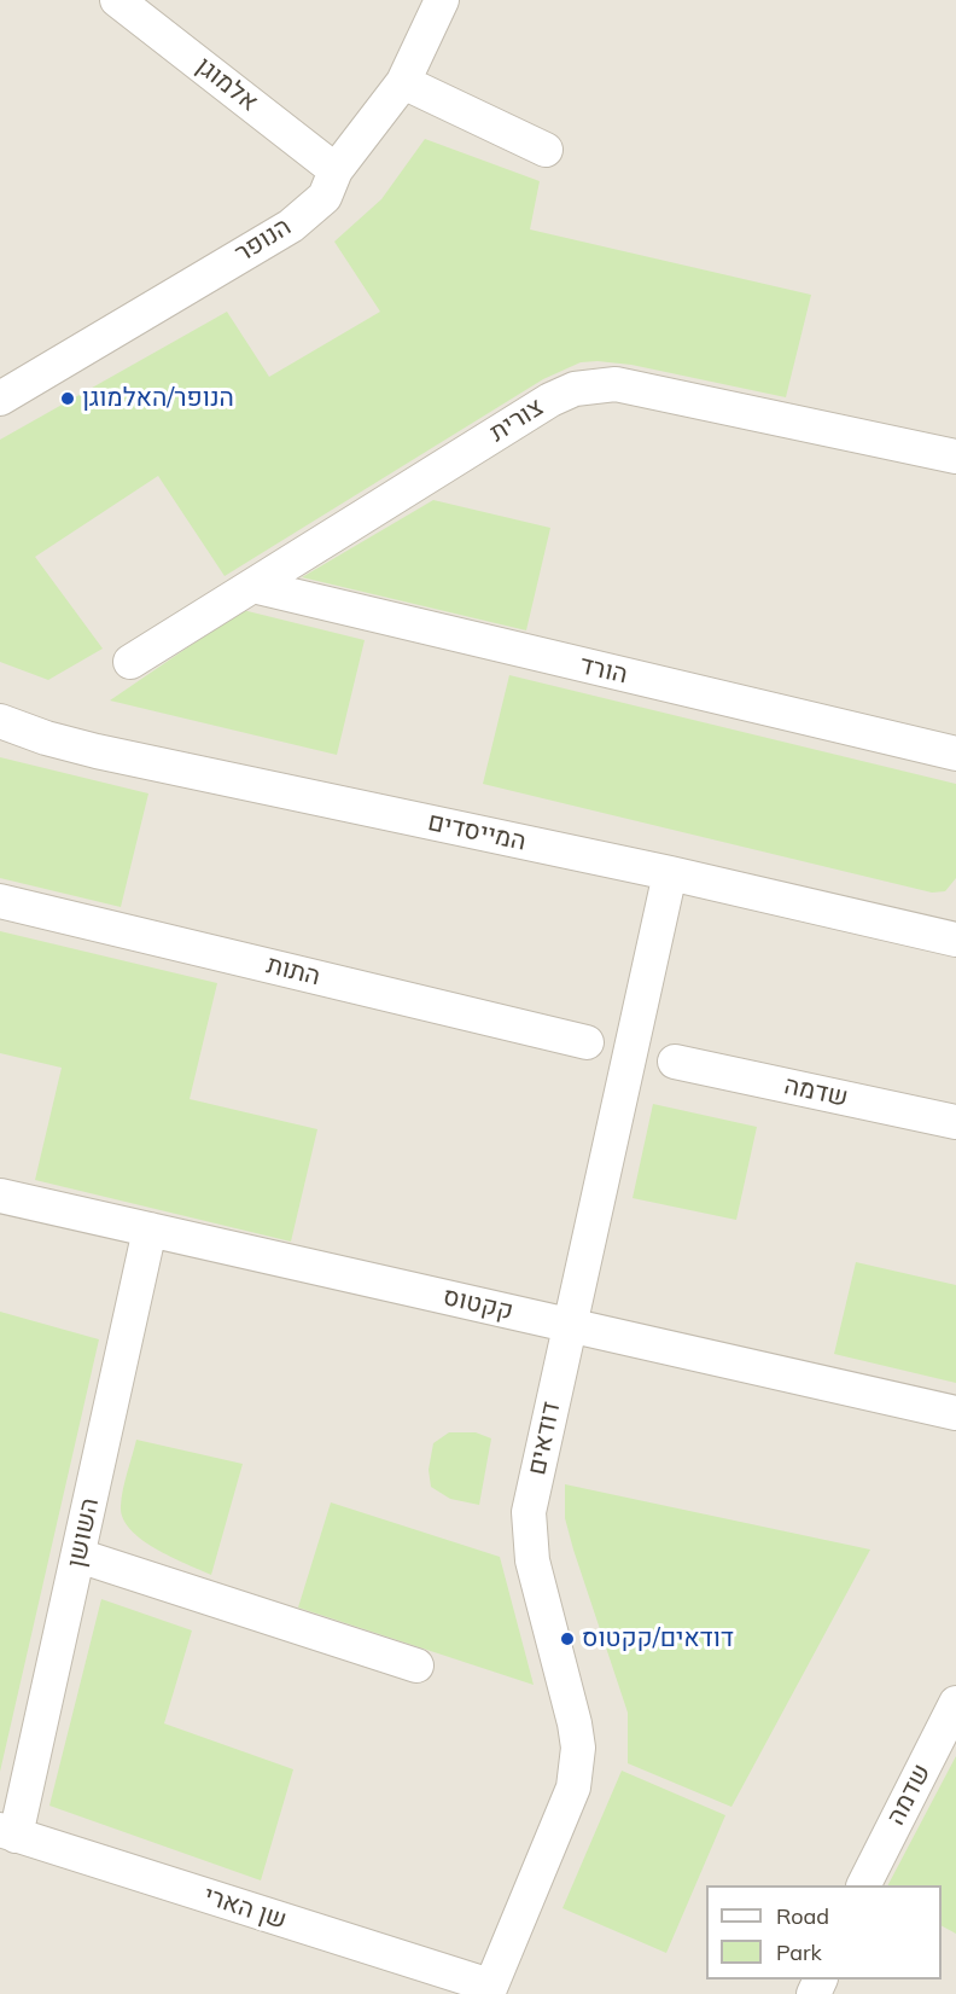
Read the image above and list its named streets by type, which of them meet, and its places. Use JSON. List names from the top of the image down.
{
  "streets": {
    "street": [
      "אלמוגן",
      "הנופר",
      "צורית",
      "הורד",
      "המייסדים",
      "התות",
      "שדמה",
      "קקטוס",
      "דודאים",
      "השושן",
      "שן הארי"
    ]
  },
  "crossings": [
    ["אלמוגן", "הנופר"],
    ["צורית", "הורד"],
    ["המייסדים", "דודאים"],
    ["קקטוס", "דודאים"],
    ["קקטוס", "השושן"],
    ["דודאים", "שן הארי"],
    ["השושן", "שן הארי"]
  ],
  "places": ["הנופר/האלמוגן", "דודאים/קקטוס"],
  "legend": ["Road", "Park"]
}
